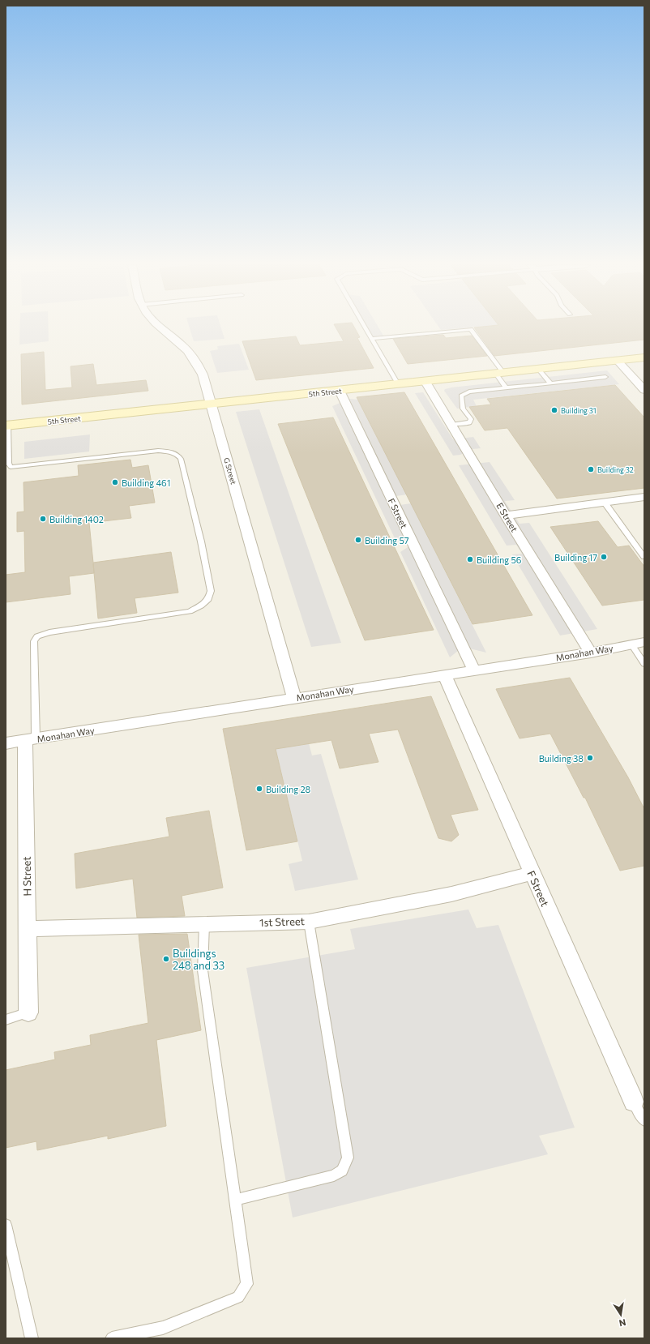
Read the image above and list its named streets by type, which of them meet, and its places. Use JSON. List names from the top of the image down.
{
  "streets": {
    "street": [
      "5th Street",
      "G Street",
      "F Street",
      "E Street",
      "Monahan Way",
      "H Street",
      "1st Street"
    ]
  },
  "crossings": [
    ["5th Street", "G Street"],
    ["5th Street", "F Street"],
    ["5th Street", "E Street"],
    ["G Street", "Monahan Way"],
    ["F Street", "Monahan Way"],
    ["F Street", "1st Street"],
    ["E Street", "Monahan Way"],
    ["Monahan Way", "H Street"],
    ["H Street", "1st Street"]
  ],
  "places": [
    "Building 31",
    "Building 32",
    "Building 461",
    "Building 1402",
    "Building 57",
    "Building 17",
    "Building 56",
    "Building 38",
    "Building 28",
    "Buildings 248 and 33"
  ],
  "north": "bottom"
}
